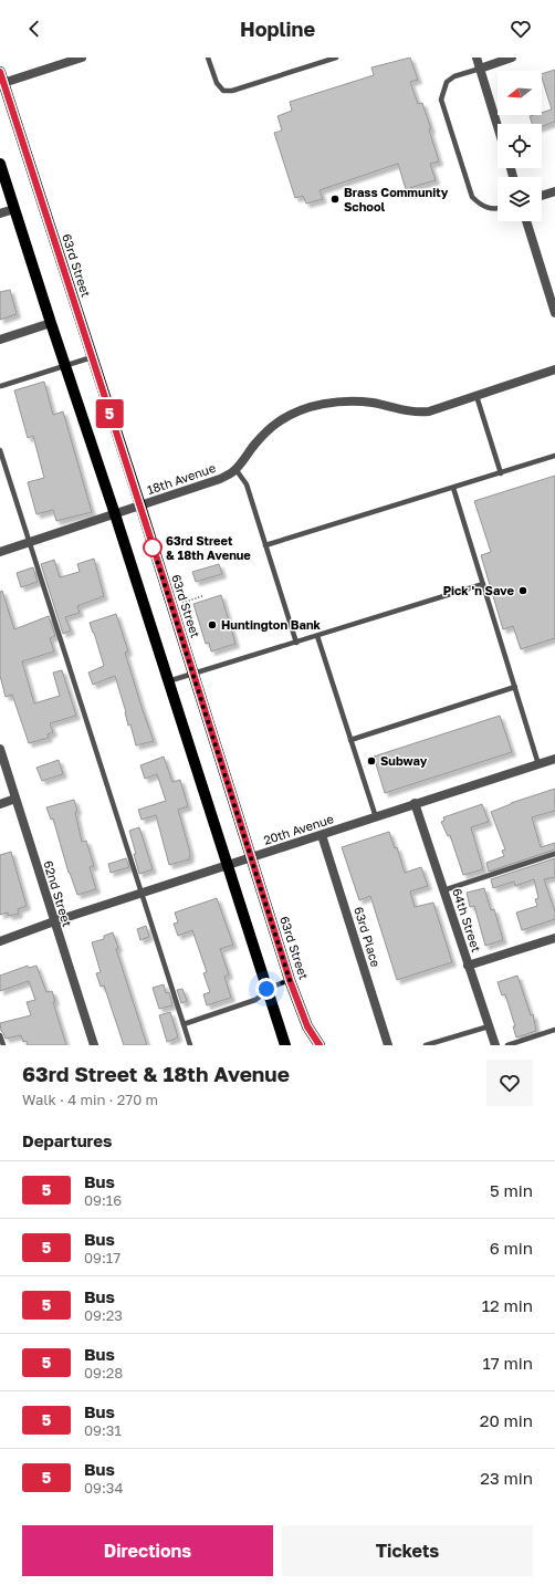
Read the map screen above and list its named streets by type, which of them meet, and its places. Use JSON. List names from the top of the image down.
{
  "streets": {
    "main road": ["63rd Street"],
    "street": [
      "18th Avenue",
      "20th Avenue",
      "62nd Street",
      "64th Street",
      "63rd Place"
    ]
  },
  "crossings": [
    ["63rd Street", "18th Avenue"],
    ["63rd Street", "20th Avenue"],
    ["20th Avenue", "62nd Street"],
    ["20th Avenue", "64th Street"],
    ["20th Avenue", "63rd Place"]
  ],
  "places": [
    "Brass Community School",
    "63rd Street & 18th Avenue",
    "Pick 'n Save",
    "Huntington Bank",
    "Subway"
  ],
  "lines": ["bus line 5"],
  "north": "left",
  "page": {
    "header": "Hopline",
    "on_map": "5",
    "heading": [
      ["63rd Street & 18th Avenue", "Walk · 4 min · 270 m"],
      "Departures"
    ],
    "list": [
      {
        "mark": "5",
        "name": "Bus",
        "note": "09:16",
        "value": "5 min"
      },
      {
        "mark": "5",
        "name": "Bus",
        "note": "09:17",
        "value": "6 min"
      },
      {
        "mark": "5",
        "name": "Bus",
        "note": "09:23",
        "value": "12 min"
      },
      {
        "mark": "5",
        "name": "Bus",
        "note": "09:28",
        "value": "17 min"
      },
      {
        "mark": "5",
        "name": "Bus",
        "note": "09:31",
        "value": "20 min"
      },
      {
        "mark": "5",
        "name": "Bus",
        "note": "09:34",
        "value": "23 min"
      }
    ],
    "buttons": ["Directions", "Tickets"]
  }
}
